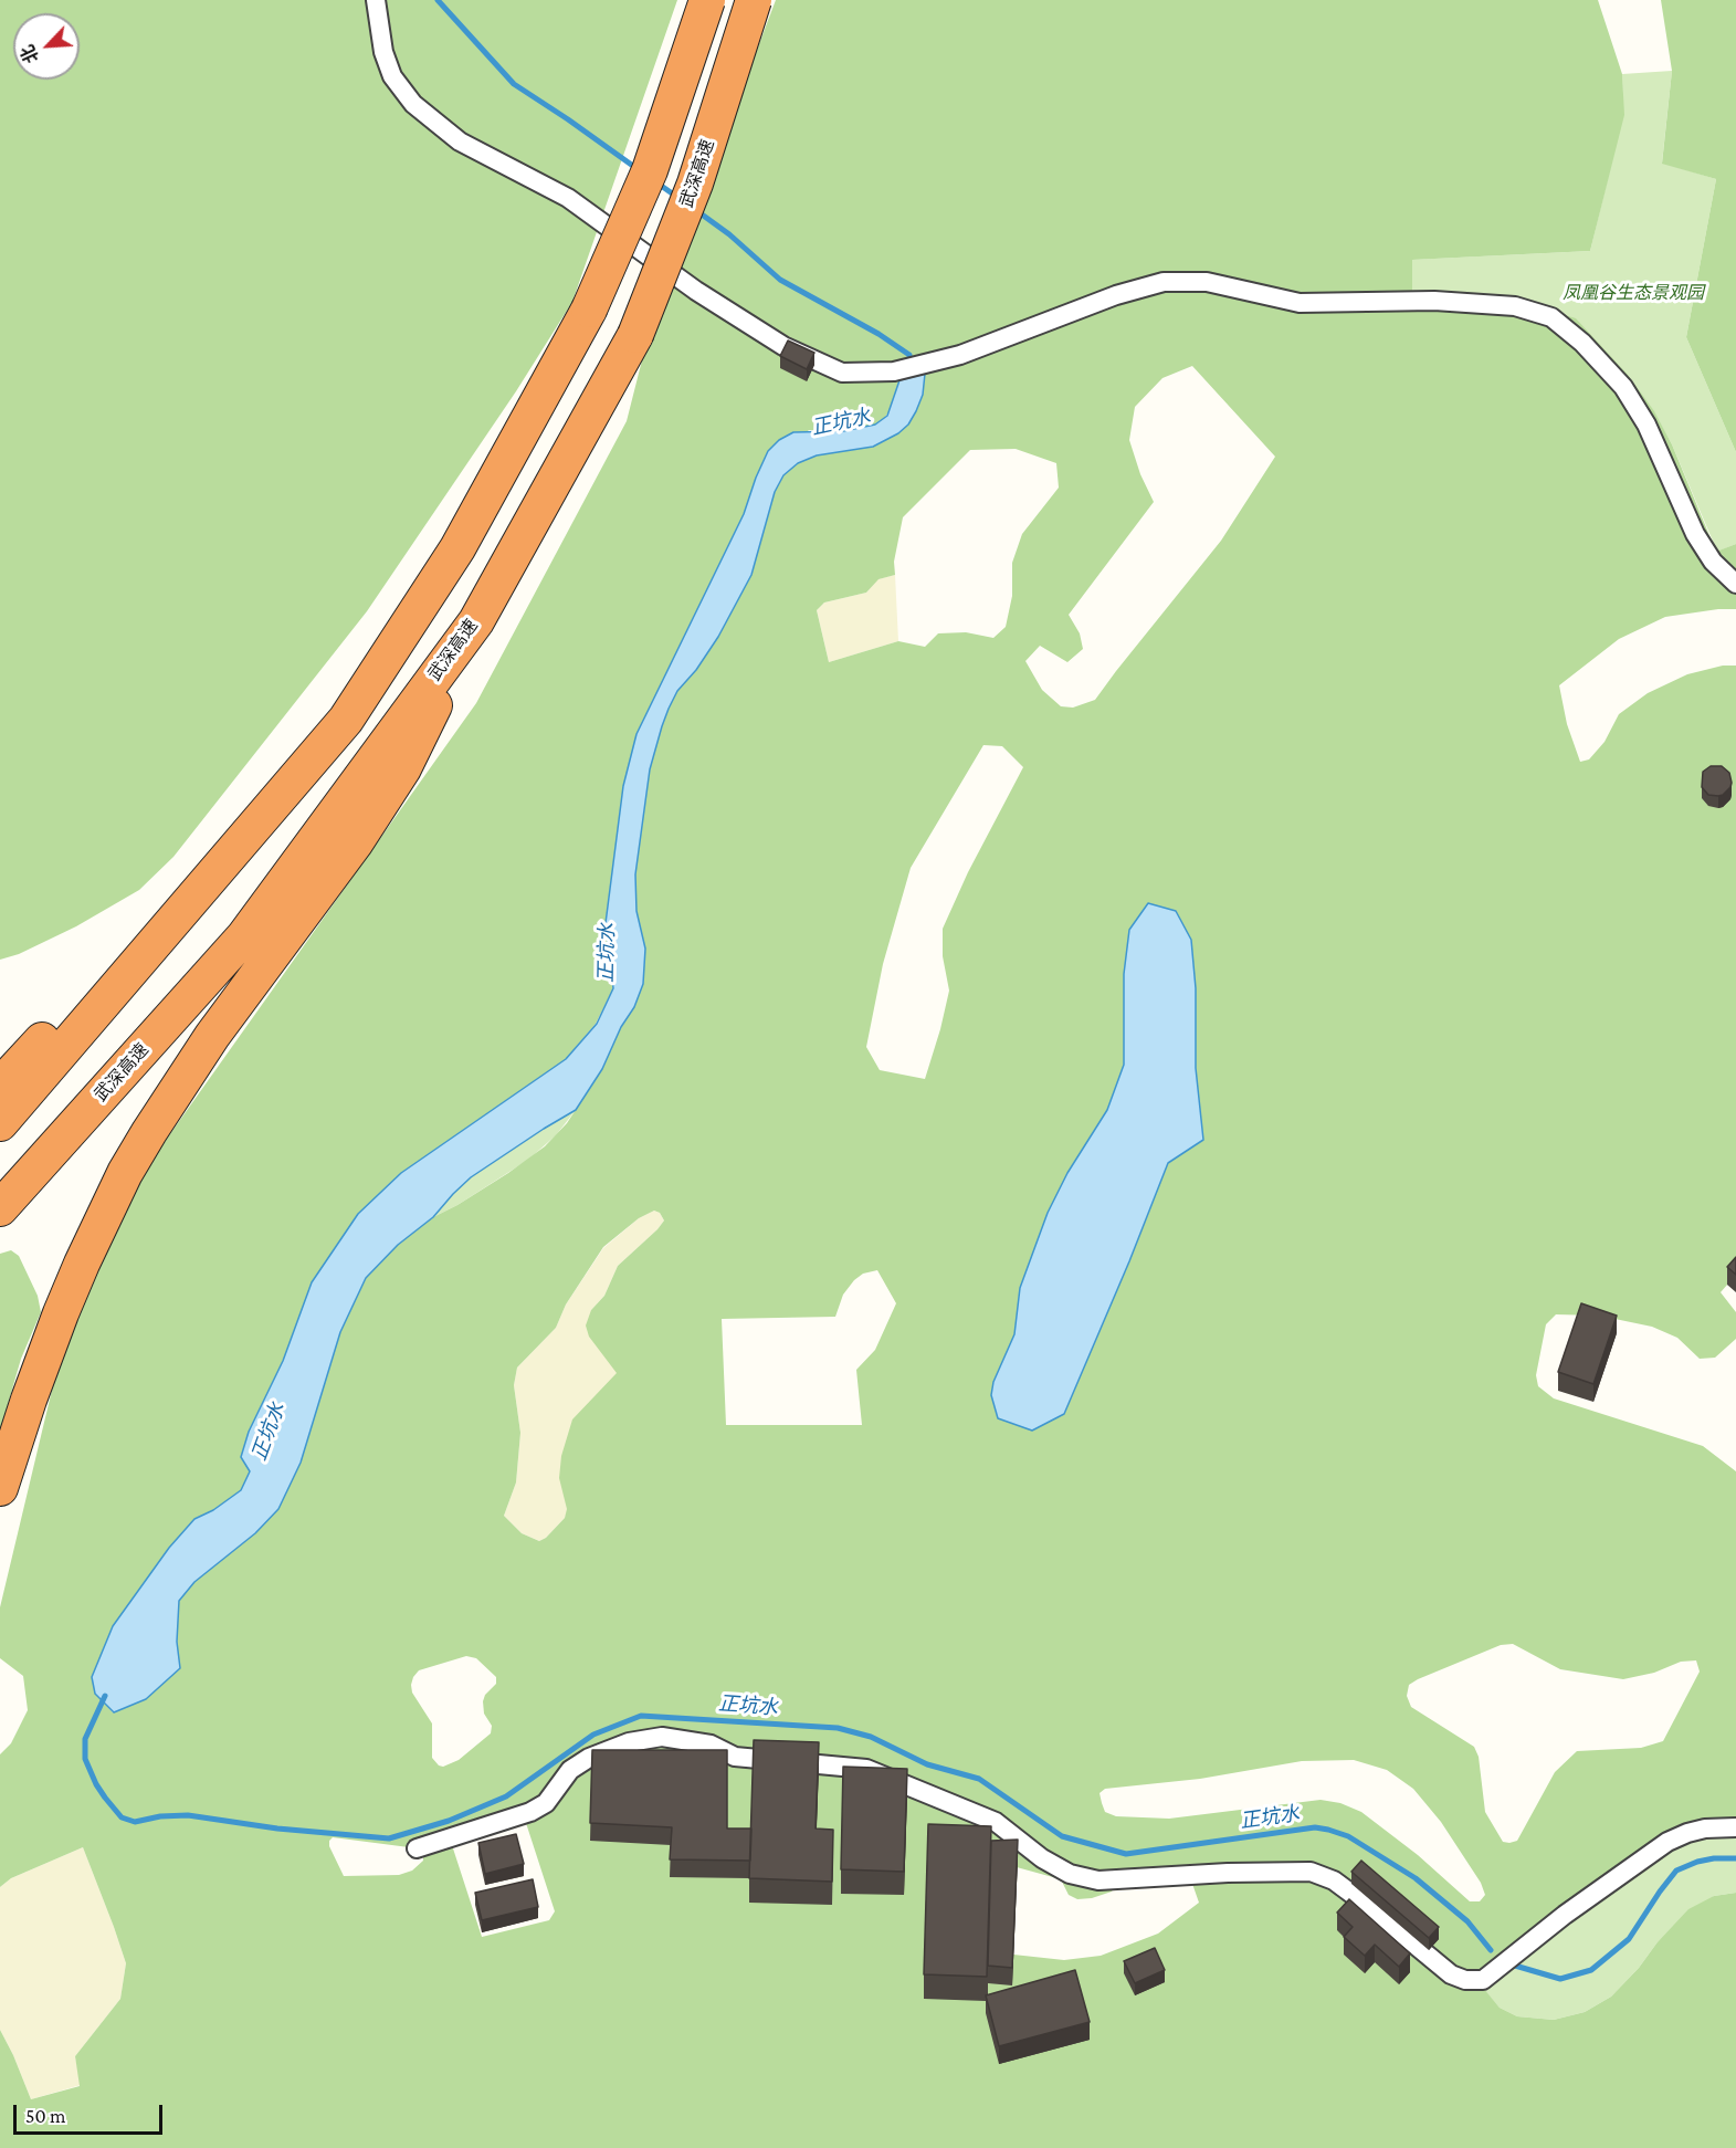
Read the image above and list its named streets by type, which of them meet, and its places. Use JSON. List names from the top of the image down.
{
  "streets": {
    "highway": ["武深高速"]
  },
  "water": ["正坑水"],
  "parks": ["凤凰谷生态景观园"],
  "scale_bar": "50 m",
  "north": "bottom left"
}
